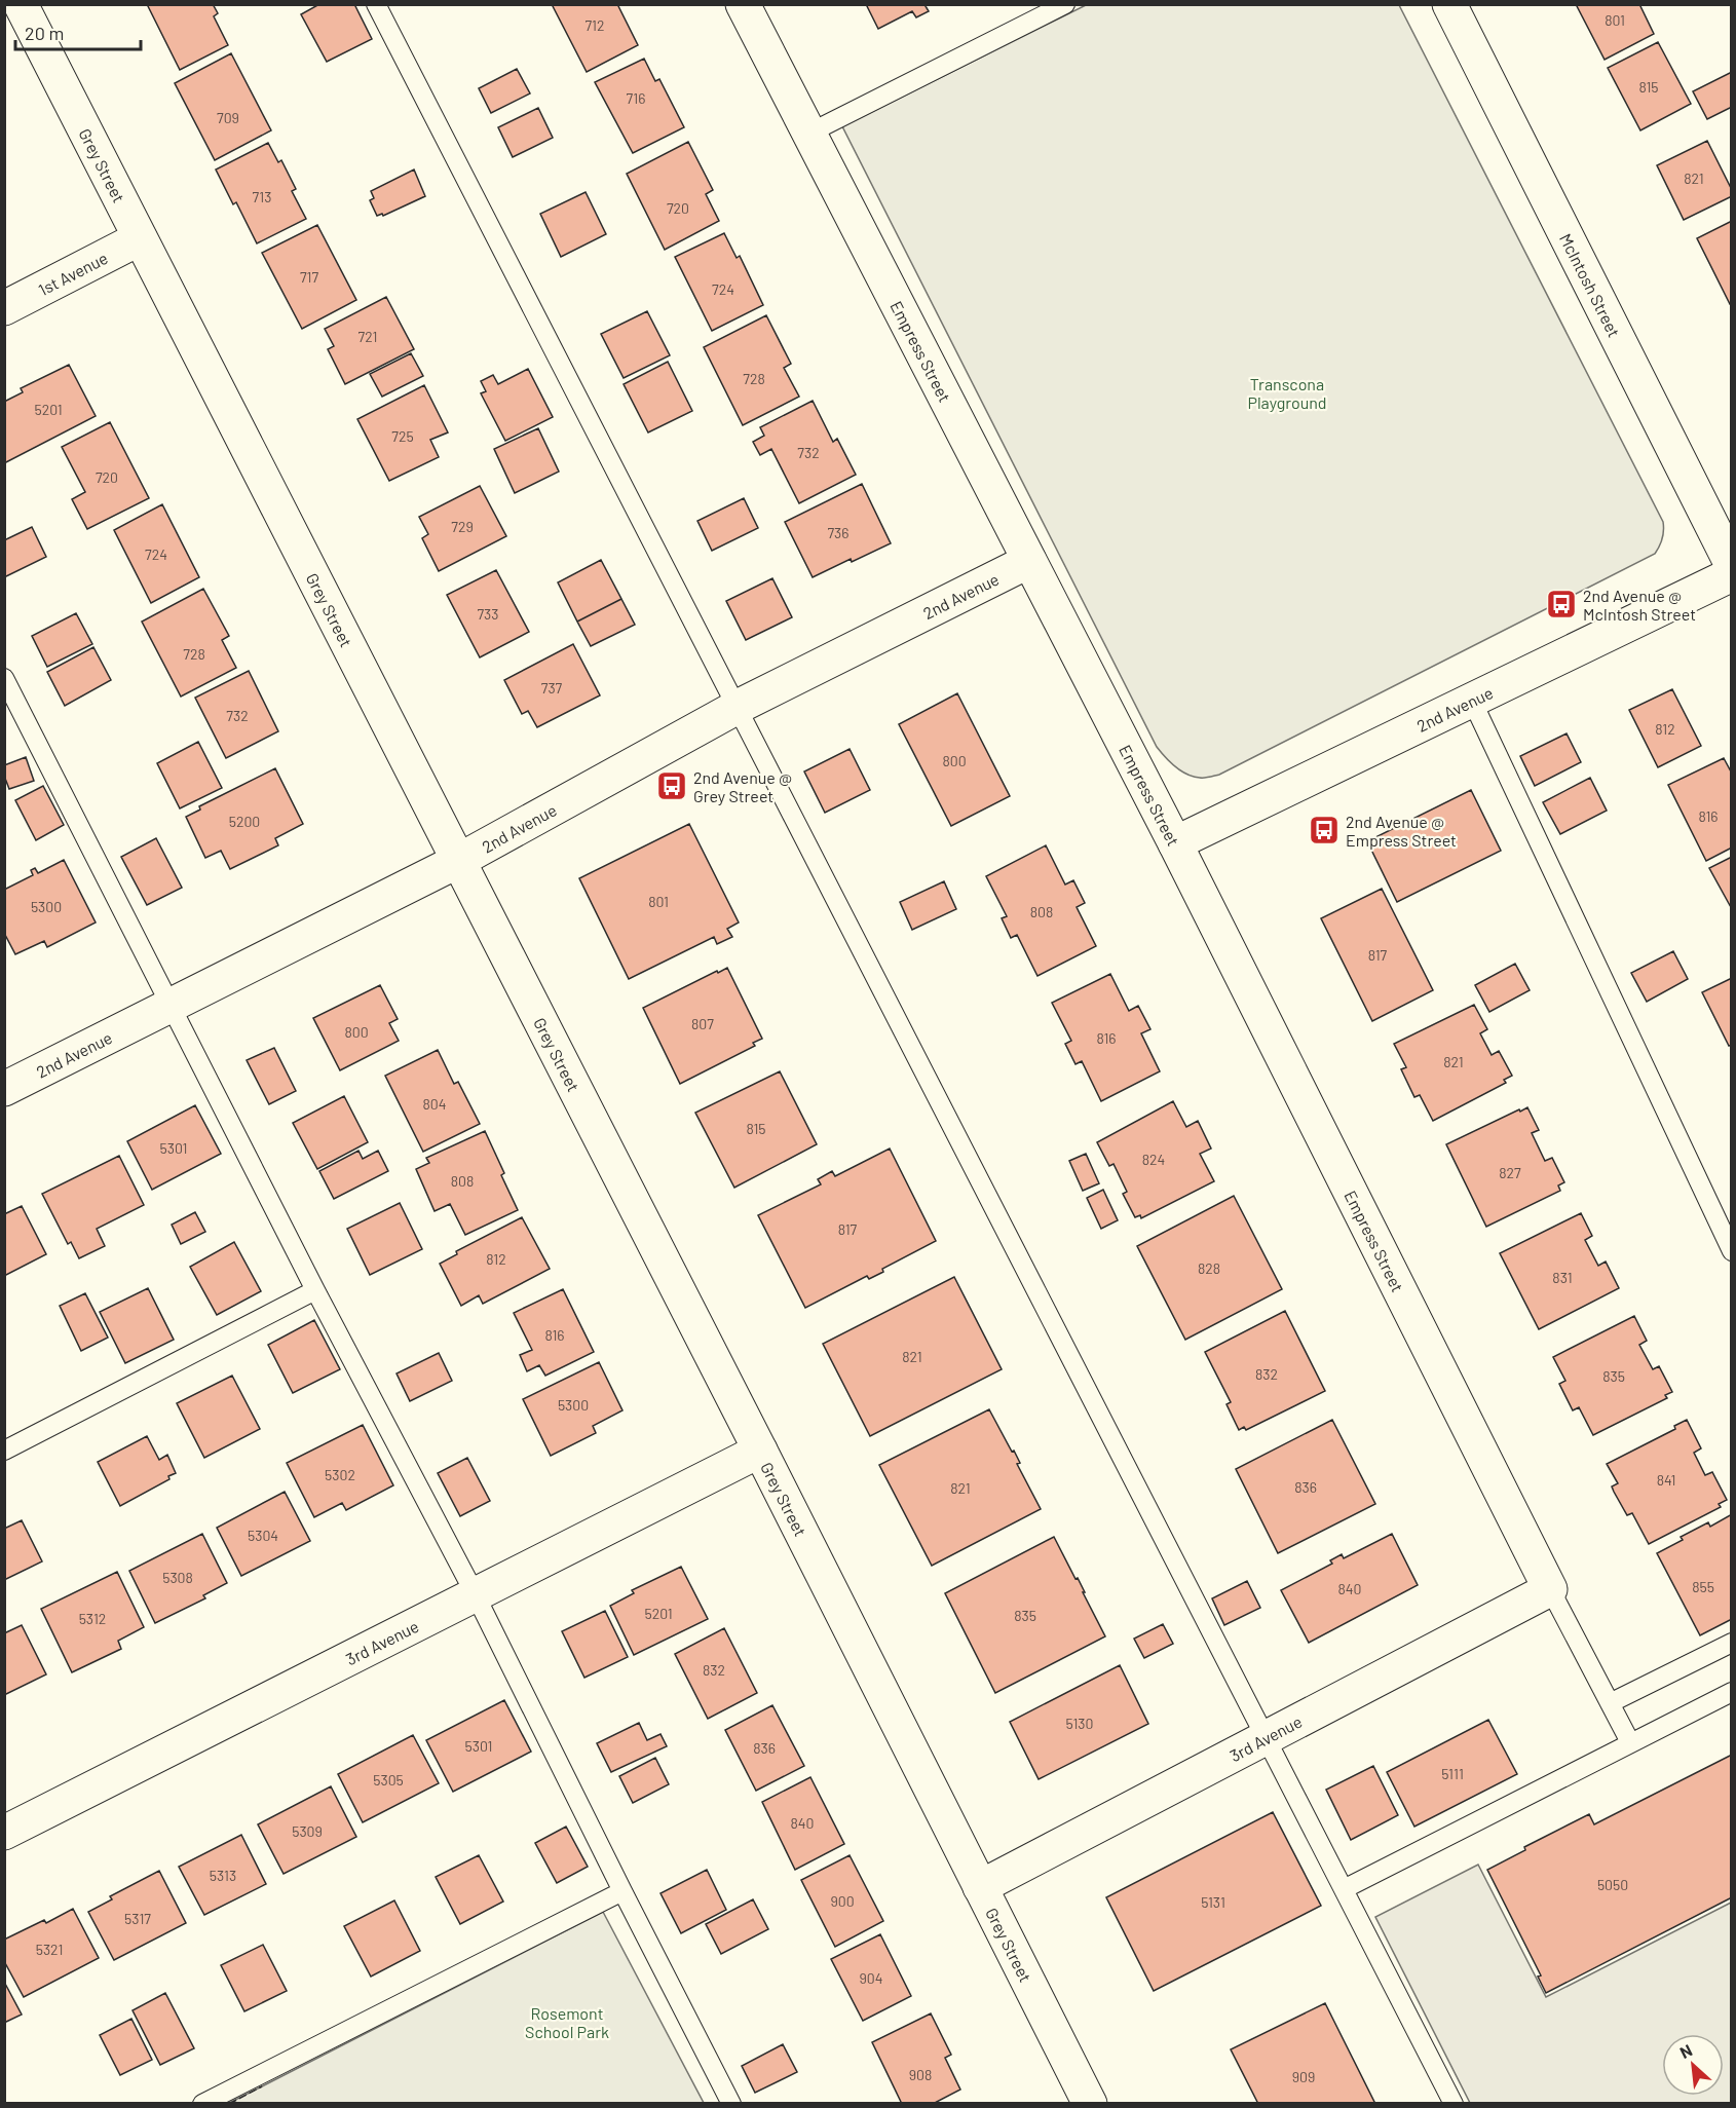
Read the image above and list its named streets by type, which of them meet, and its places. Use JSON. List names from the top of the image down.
{
  "streets": {
    "street": [
      "Grey Street",
      "1st Avenue",
      "McIntosh Street",
      "Empress Street",
      "2nd Avenue",
      "3rd Avenue"
    ]
  },
  "crossings": [
    ["Grey Street", "1st Avenue"],
    ["Grey Street", "2nd Avenue"],
    ["Grey Street", "3rd Avenue"],
    ["Empress Street", "2nd Avenue"],
    ["Empress Street", "3rd Avenue"]
  ],
  "parks": ["Transcona Playground", "Rosemont School Park"],
  "places": {
    "bus stop": ["2nd Avenue @ McIntosh Street", "2nd Avenue @ Grey Street", "2nd Avenue @ Empress Street"]
  },
  "house_numbers": [
    "801",
    "712",
    "815",
    "716",
    "709",
    "821",
    "713",
    "720",
    "717",
    "724",
    "721",
    "728",
    "5201",
    "725",
    "732",
    "720",
    "729",
    "736",
    "724",
    "733",
    "728",
    "737",
    "732",
    "812",
    "800",
    "816",
    "5200",
    "801",
    "5300",
    "808",
    "817",
    "807",
    "800",
    "816",
    "821",
    "804",
    "815",
    "5301",
    "824",
    "827",
    "808",
    "817",
    "812",
    "828",
    "831",
    "816",
    "821",
    "832",
    "835",
    "5300",
    "5302",
    "841",
    "836",
    "821",
    "5304",
    "5308",
    "855",
    "840",
    "5201",
    "835",
    "5312",
    "832",
    "5130",
    "5301",
    "836",
    "5111",
    "5305",
    "840",
    "5309",
    "5313",
    "5050",
    "900",
    "5131",
    "5317",
    "5321",
    "904",
    "908",
    "909"
  ],
  "scale_bar": "20 m",
  "north": "top left"
}
